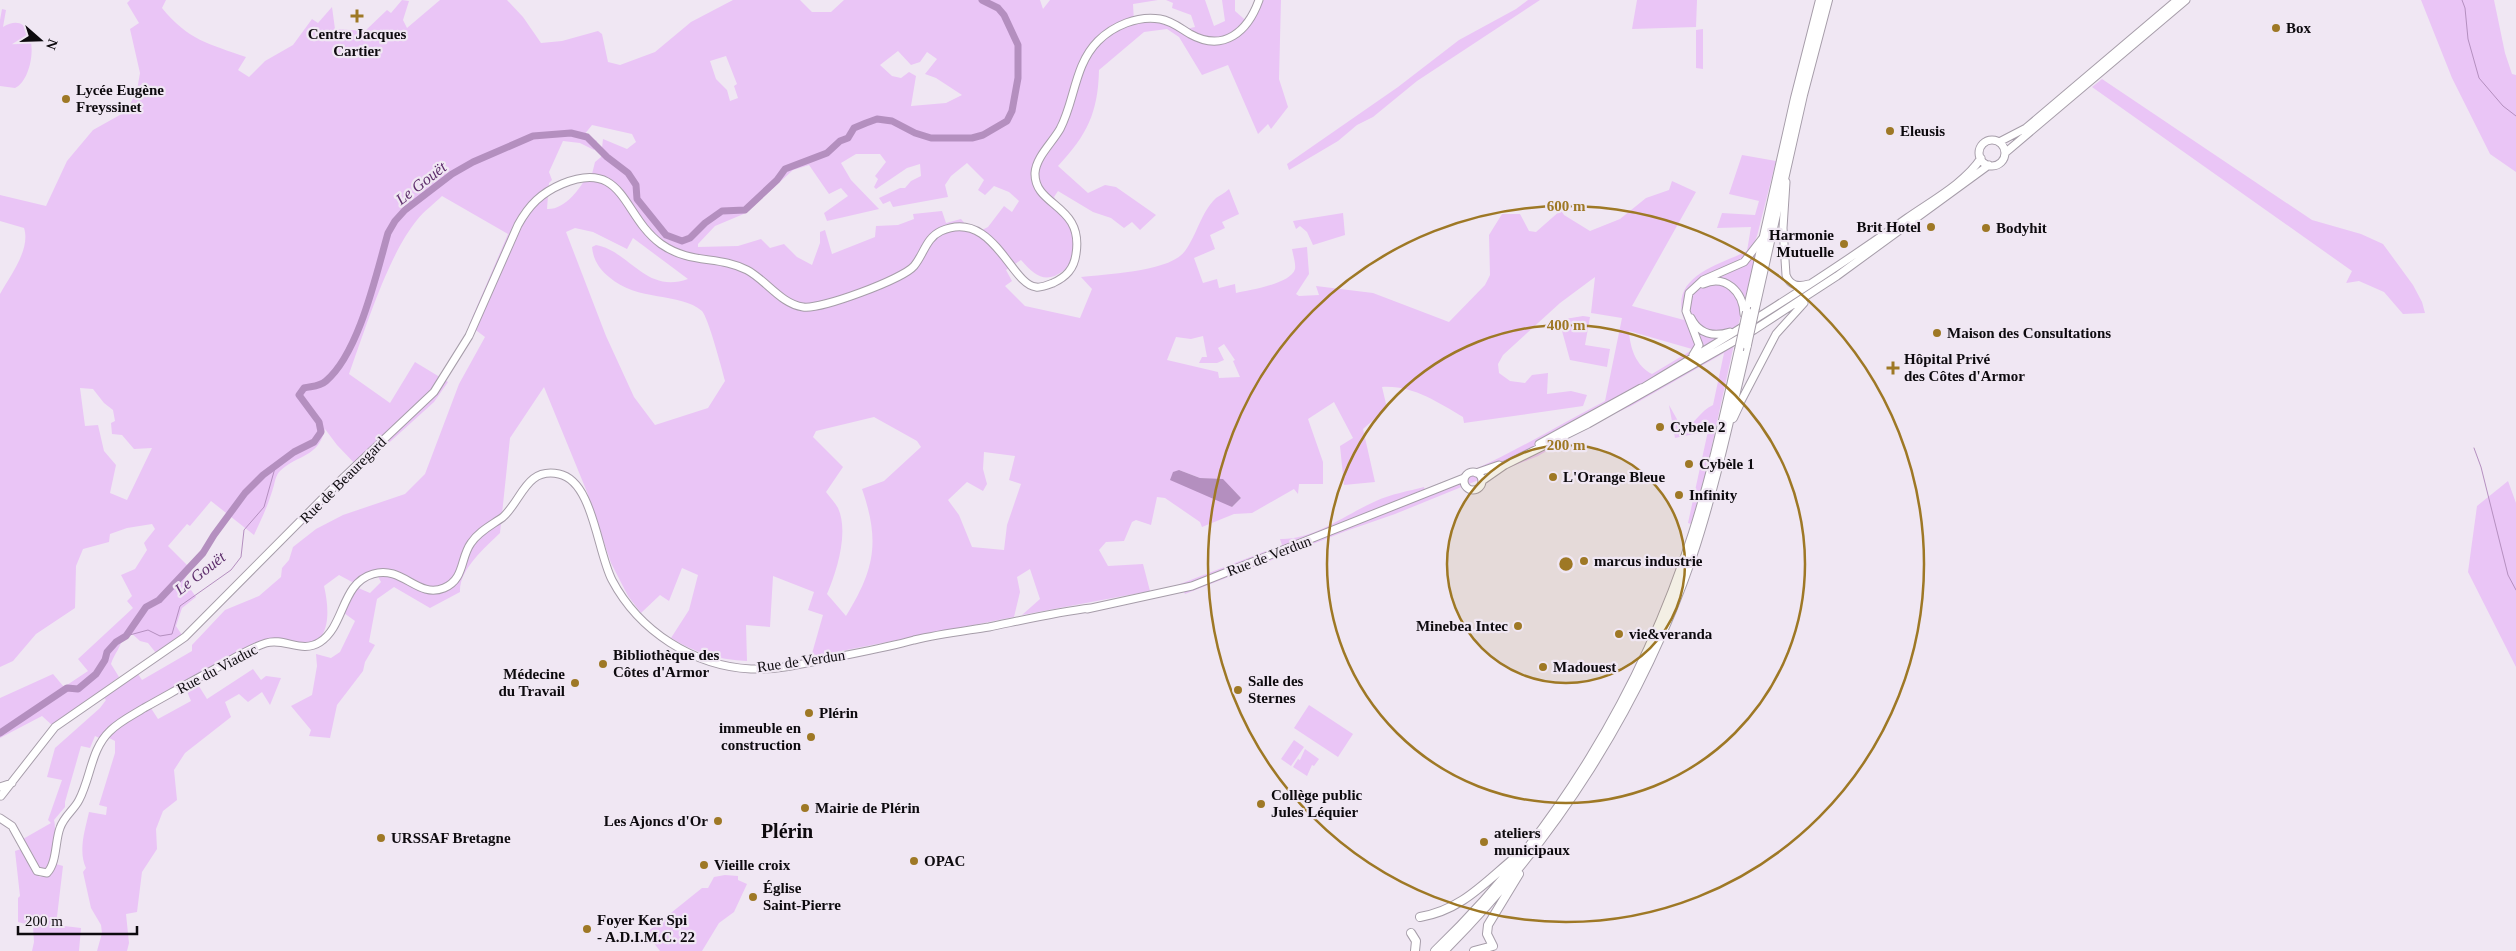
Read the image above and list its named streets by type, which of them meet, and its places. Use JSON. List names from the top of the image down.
{
  "streets": {
    "main road": ["Rue de Beauregard", "Rue de Verdun", "Rue du Viaduc"]
  },
  "crossings": [
    ["Rue de Verdun", "Rue du Viaduc"]
  ],
  "districts": ["Plérin"],
  "water": ["Le Gouët"],
  "places": {
    "health": ["Centre Jacques Cartier", "Hôpital Privé des Côtes d'Armor"],
    "other": [
      "Box",
      "Lycée Eugène Freyssinet",
      "Eleusis",
      "Brit Hotel",
      "Bodyhit",
      "Harmonie Mutuelle",
      "Maison des Consultations",
      "Cybele 2",
      "Cybèle 1",
      "L'Orange Bleue",
      "Infinity",
      "marcus industrie",
      "Minebea Intec",
      "vie&veranda",
      "Bibliothèque des Côtes d'Armor",
      "Madouest",
      "Médecine du Travail",
      "Salle des Sternes",
      "Plérin",
      "immeuble en construction",
      "Collège public Jules Léquier",
      "Mairie de Plérin",
      "Les Ajoncs d'Or",
      "URSSAF Bretagne",
      "ateliers municipaux",
      "OPAC",
      "Vieille croix",
      "Église Saint-Pierre",
      "Foyer Ker Spi - A.D.I.M.C. 22"
    ]
  },
  "scale_bar": "200 m",
  "north": "right",
  "rings": ["600 m", "400 m", "200 m"]
}
